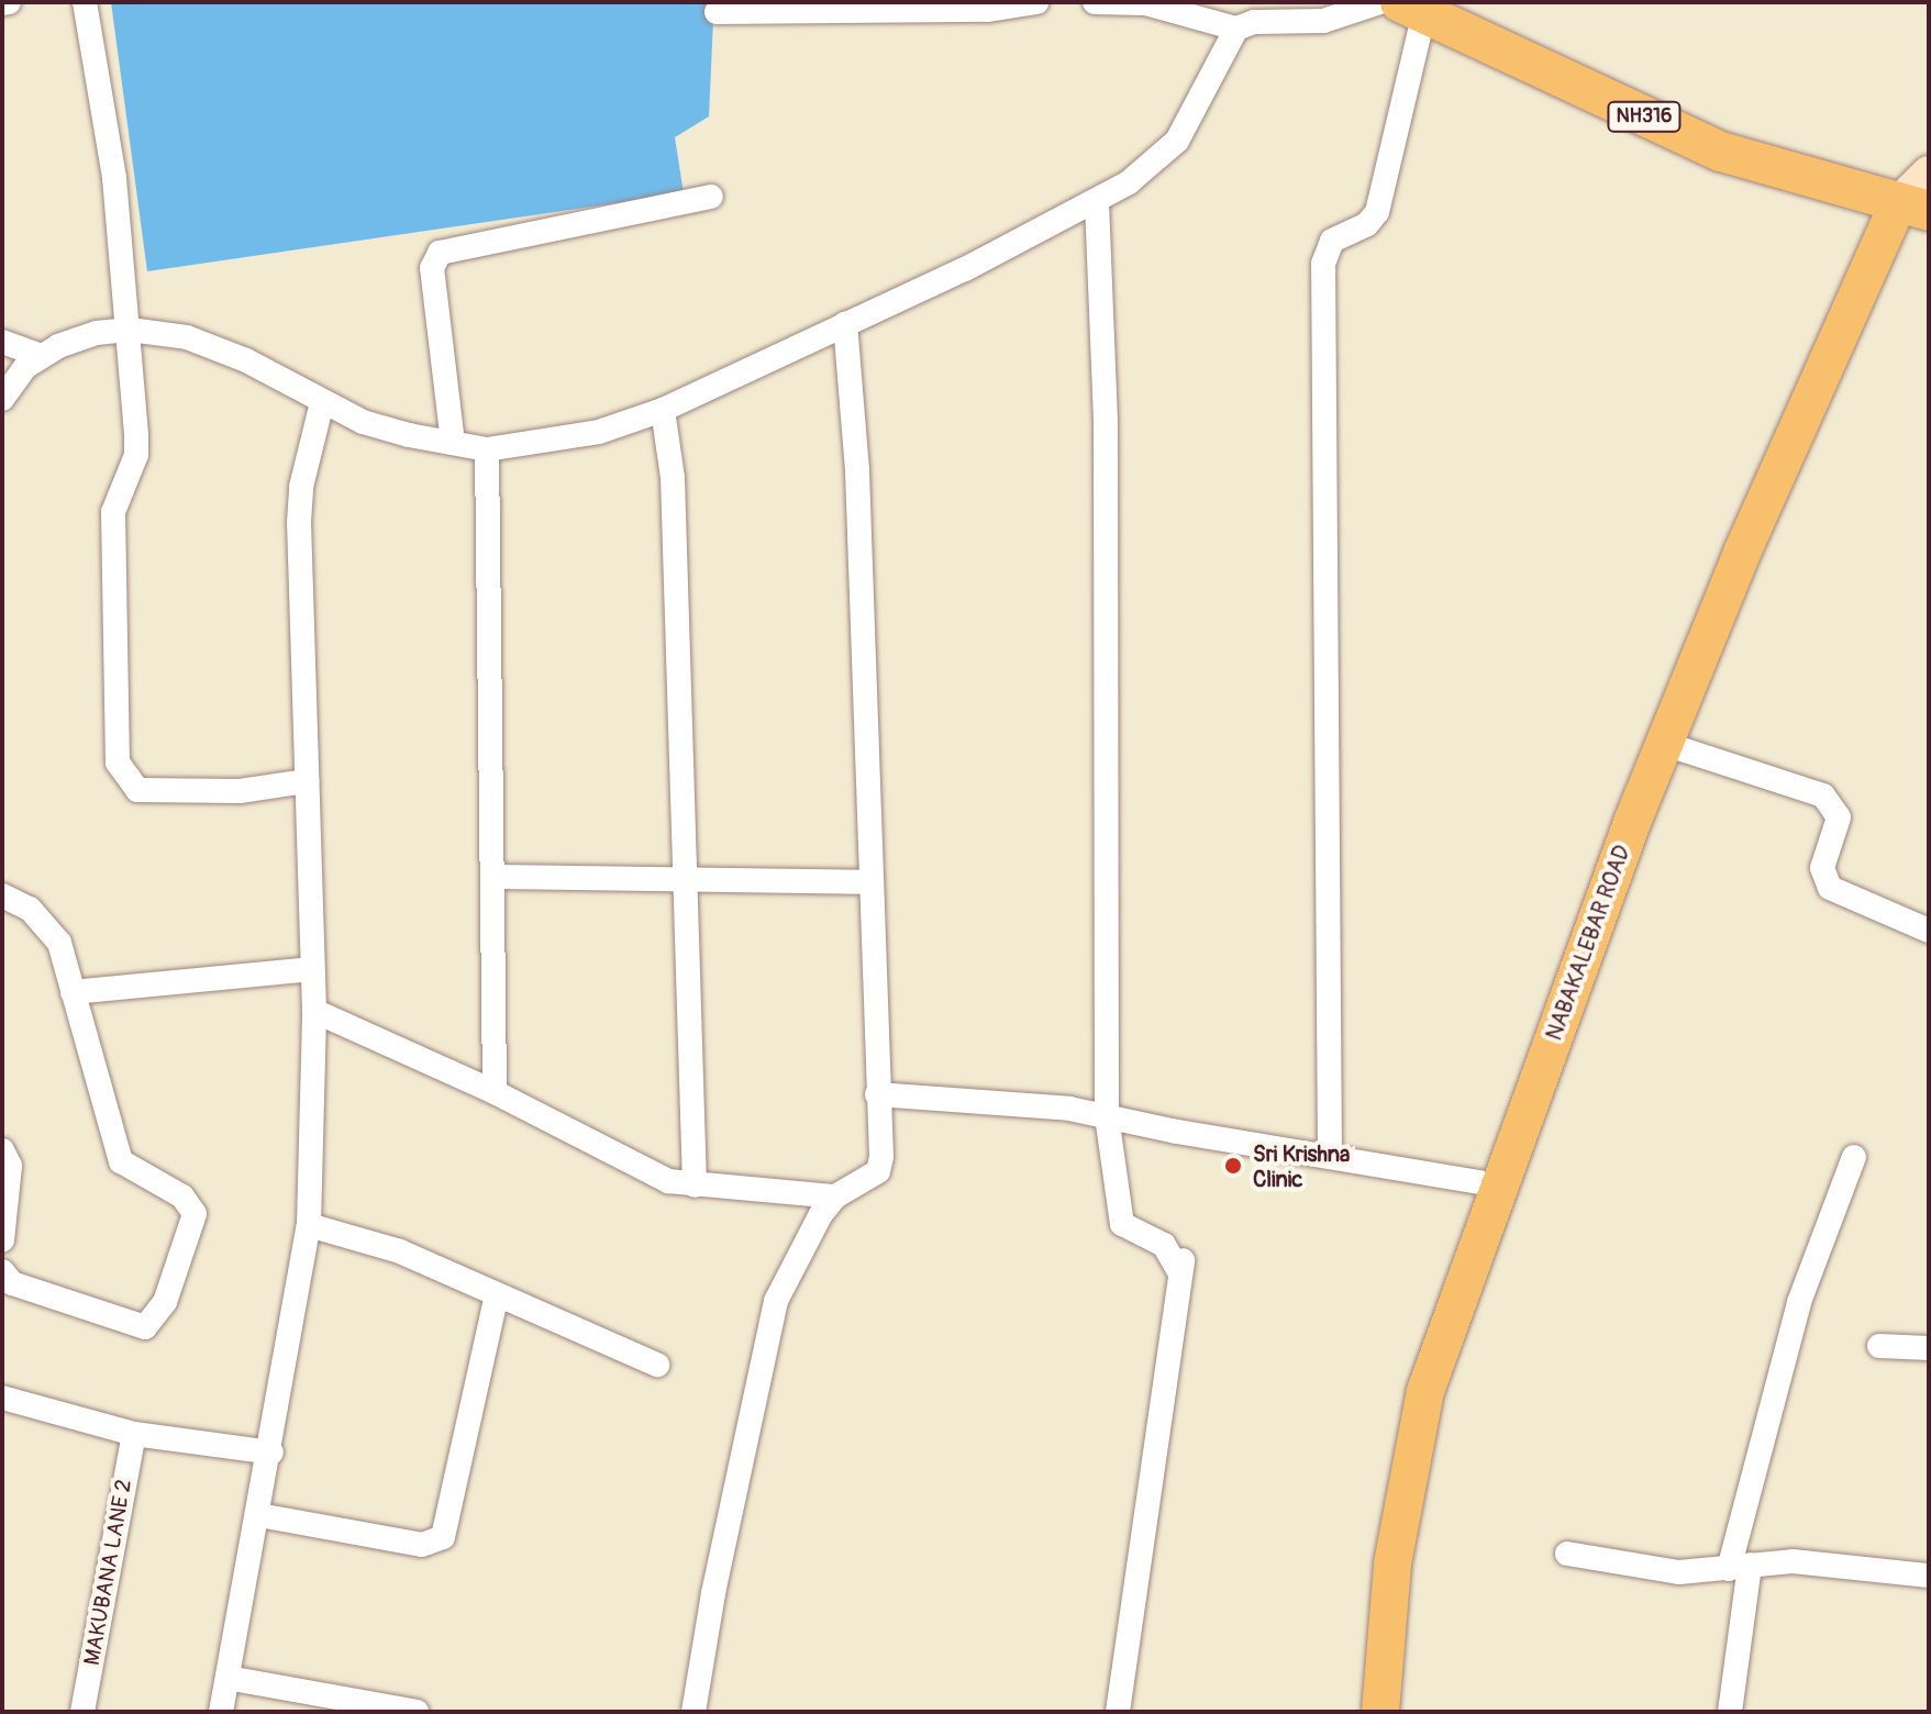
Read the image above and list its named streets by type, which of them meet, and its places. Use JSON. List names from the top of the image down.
{
  "streets": {
    "highway": ["NH316"],
    "main road": ["NABAKALEBAR ROAD"],
    "street": ["MAKUBANA LANE 2"]
  },
  "crossings": [
    ["NH316", "NABAKALEBAR ROAD"]
  ],
  "places": ["Sri Krishna Clinic"]
}
